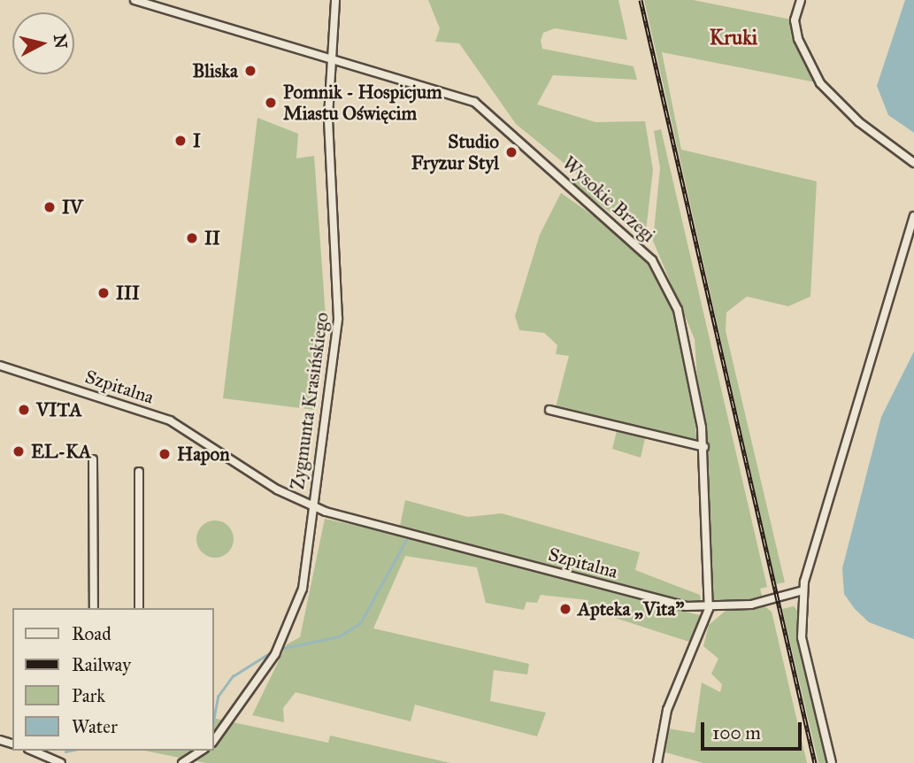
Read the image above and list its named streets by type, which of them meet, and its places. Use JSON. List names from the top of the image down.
{
  "streets": {
    "street": ["Wysokie Brzegi", "Szpitalna", "Zygmunta Krasińskiego"]
  },
  "crossings": [
    ["Wysokie Brzegi", "Szpitalna"],
    ["Wysokie Brzegi", "Zygmunta Krasińskiego"],
    ["Szpitalna", "Zygmunta Krasińskiego"]
  ],
  "districts": ["Kruki"],
  "places": [
    "Bliska",
    "Pomnik - Hospicjum Miastu Oświęcim",
    "I",
    "Studio Fryzur Styl",
    "IV",
    "II",
    "III",
    "VITA",
    "EL-KA",
    "Hapon",
    "Apteka „Vita”"
  ],
  "legend": [
    "Road",
    "Railway",
    "Park",
    "Water"
  ],
  "scale_bar": "100 m",
  "north": "right"
}
